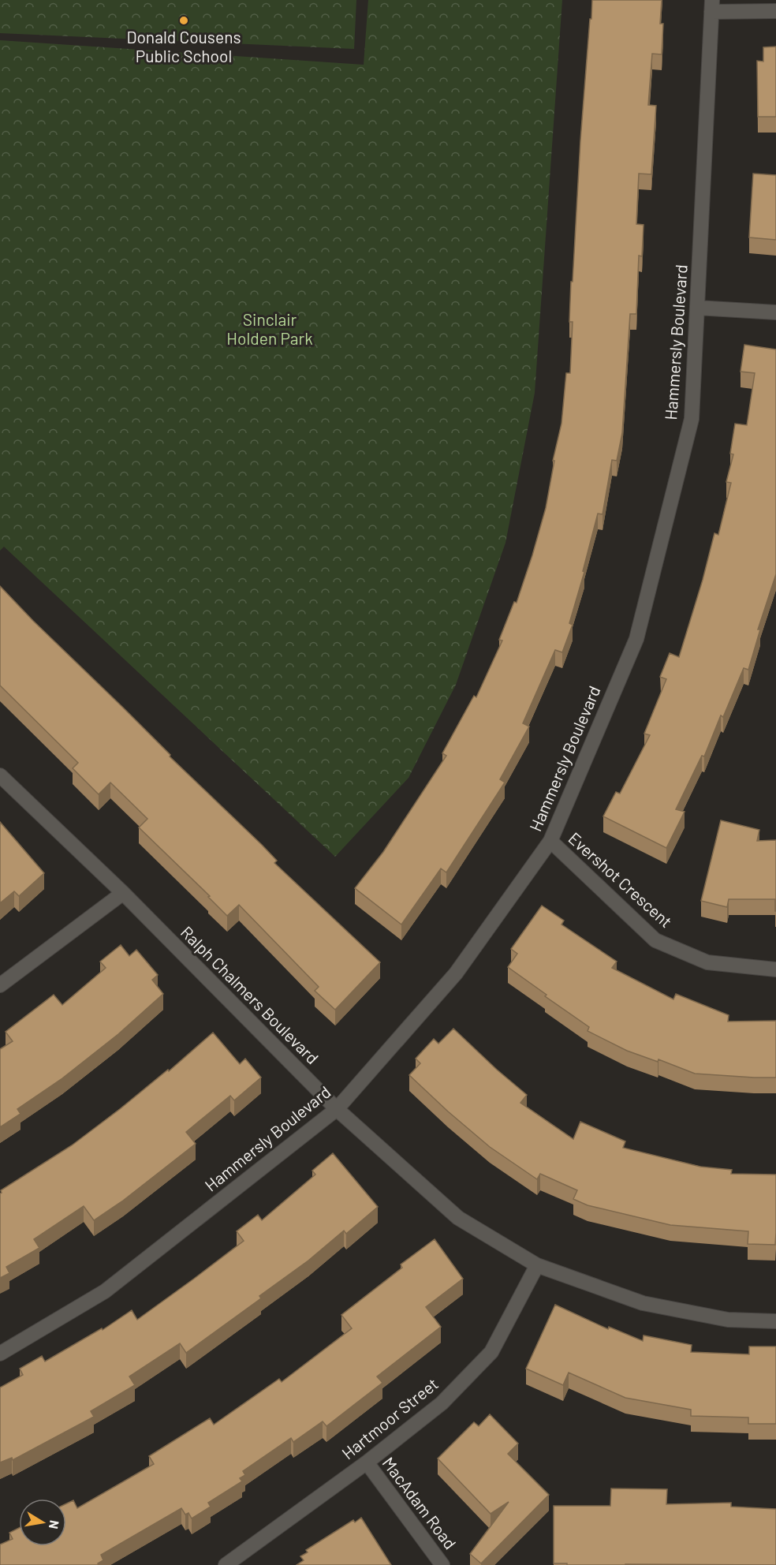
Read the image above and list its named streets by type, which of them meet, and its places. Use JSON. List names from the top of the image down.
{
  "streets": {
    "street": [
      "Hammersly Boulevard",
      "Evershot Crescent",
      "Ralph Chalmers Boulevard",
      "Hartmoor Street",
      "MacAdam Road"
    ]
  },
  "crossings": [
    ["Hammersly Boulevard", "Evershot Crescent"],
    ["Hammersly Boulevard", "Ralph Chalmers Boulevard"],
    ["Ralph Chalmers Boulevard", "Hartmoor Street"],
    ["Hartmoor Street", "MacAdam Road"]
  ],
  "parks": ["Sinclair Holden Park"],
  "places": ["Donald Cousens Public School"],
  "north": "right"
}
